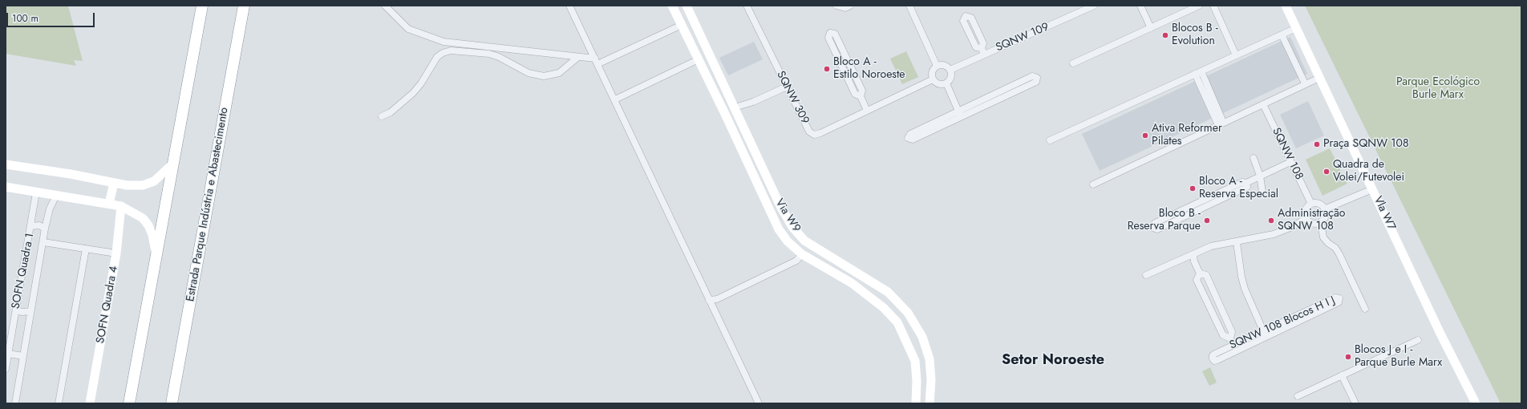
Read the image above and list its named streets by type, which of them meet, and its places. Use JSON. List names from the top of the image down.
{
  "streets": {
    "highway": ["Estrada Parque Indústria e Abastecimento"],
    "street": [
      "SQNW 109",
      "SQNW 309",
      "SQNW 108",
      "Vla W7",
      "Via W9",
      "SOFN Quadra 1",
      "SOFN Quadra 4",
      "SQNW 108 Blocos H I J"
    ]
  },
  "crossings": [
    ["SQNW 109", "SQNW 309"]
  ],
  "districts": ["Setor Noroeste"],
  "parks": ["Parque Ecológico Burle Marx"],
  "places": [
    "Blocos B - Evolution",
    "Bloco A - Estilo Noroeste",
    "Ativa Reformer Pilates",
    "Praça SQNW 108",
    "Quadra de Volei/Futevolei",
    "Bloco A - Reserva Especial",
    "Bloco B - Reserva Parque",
    "Administração SQNW 108",
    "Blocos J e I - Parque Burle Marx"
  ],
  "scale_bar": "100 m"
}
